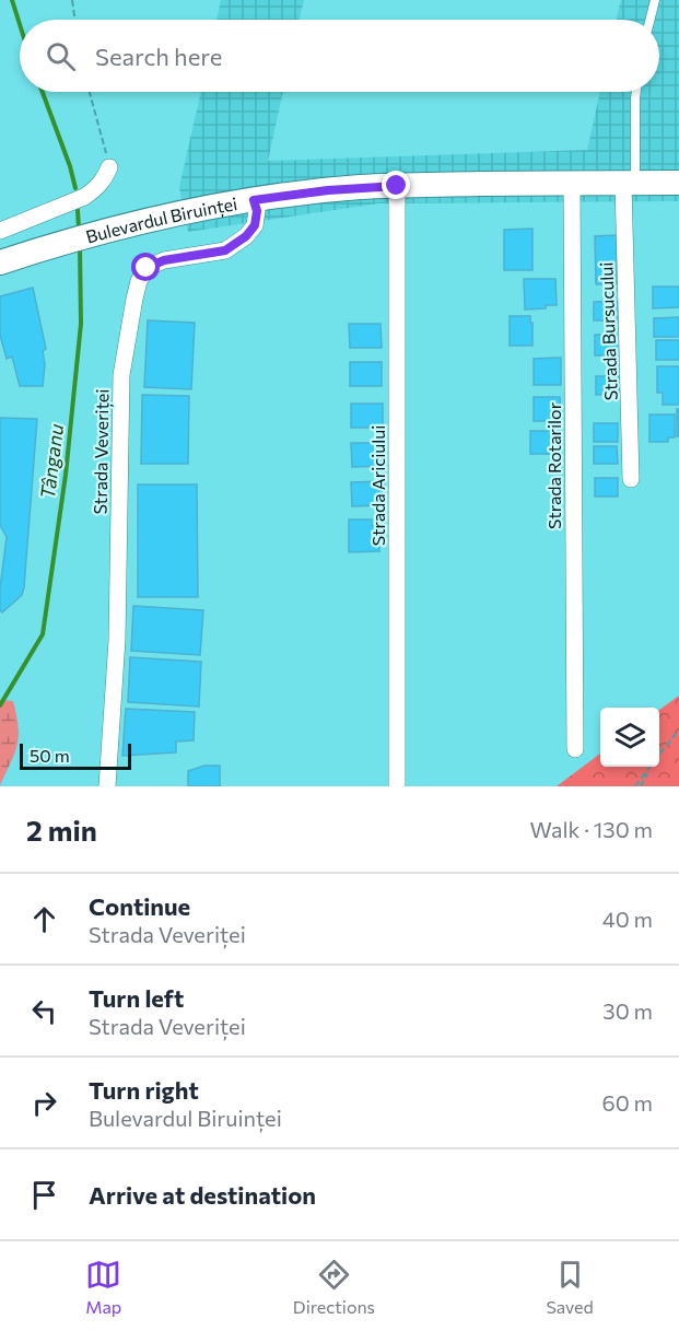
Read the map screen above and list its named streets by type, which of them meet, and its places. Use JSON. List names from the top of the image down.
{
  "streets": {
    "main road": ["Bulevardul Biruinței"],
    "street": [
      "Strada Bursucului",
      "Strada Veveriței",
      "Strada Rotarilor",
      "Strada Ariciului"
    ]
  },
  "crossings": [
    ["Bulevardul Biruinței", "Strada Bursucului"],
    ["Bulevardul Biruinței", "Strada Veveriței"],
    ["Bulevardul Biruinței", "Strada Rotarilor"],
    ["Bulevardul Biruinței", "Strada Ariciului"]
  ],
  "water": ["Tânganu"],
  "scale_bar": "50 m",
  "page": {
    "search": "Search here",
    "scale": "50 m",
    "heading": ["2 min", "Walk · 130 m"],
    "list": [
      ["Continue", "Strada Veveriței", "40 m"],
      ["Turn left", "Strada Veveriței", "30 m"],
      ["Turn right", "Bulevardul Biruinței", "60 m"],
      "Arrive at destination"
    ],
    "nav": ["Map", "Directions", "Saved"]
  }
}
